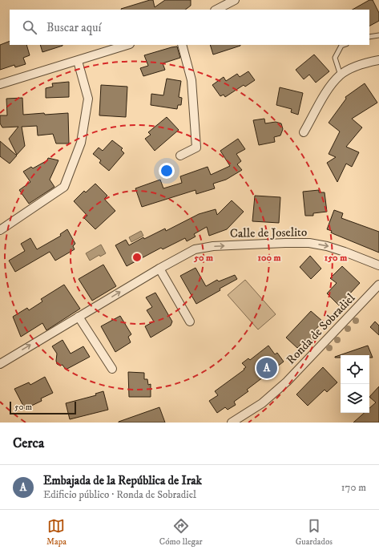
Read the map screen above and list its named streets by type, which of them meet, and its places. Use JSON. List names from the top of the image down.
{
  "streets": {
    "street": ["Calle de Joselito", "Ronda de Sobradiel"]
  },
  "one_way": ["Calle de Joselito"],
  "scale_bar": "50 m",
  "page": {
    "search": "Buscar aquí",
    "pins": "A",
    "scale": "50 m",
    "heading": "Cerca",
    "list": [
      {
        "mark": "A",
        "name": "Embajada de la República de Irak",
        "note": "Edificio público · Ronda de Sobradiel",
        "value": "170 m"
      }
    ],
    "nav": ["Mapa", "Cómo llegar", "Guardados"]
  },
  "rings": ["50 m", "100 m", "150 m"]
}
